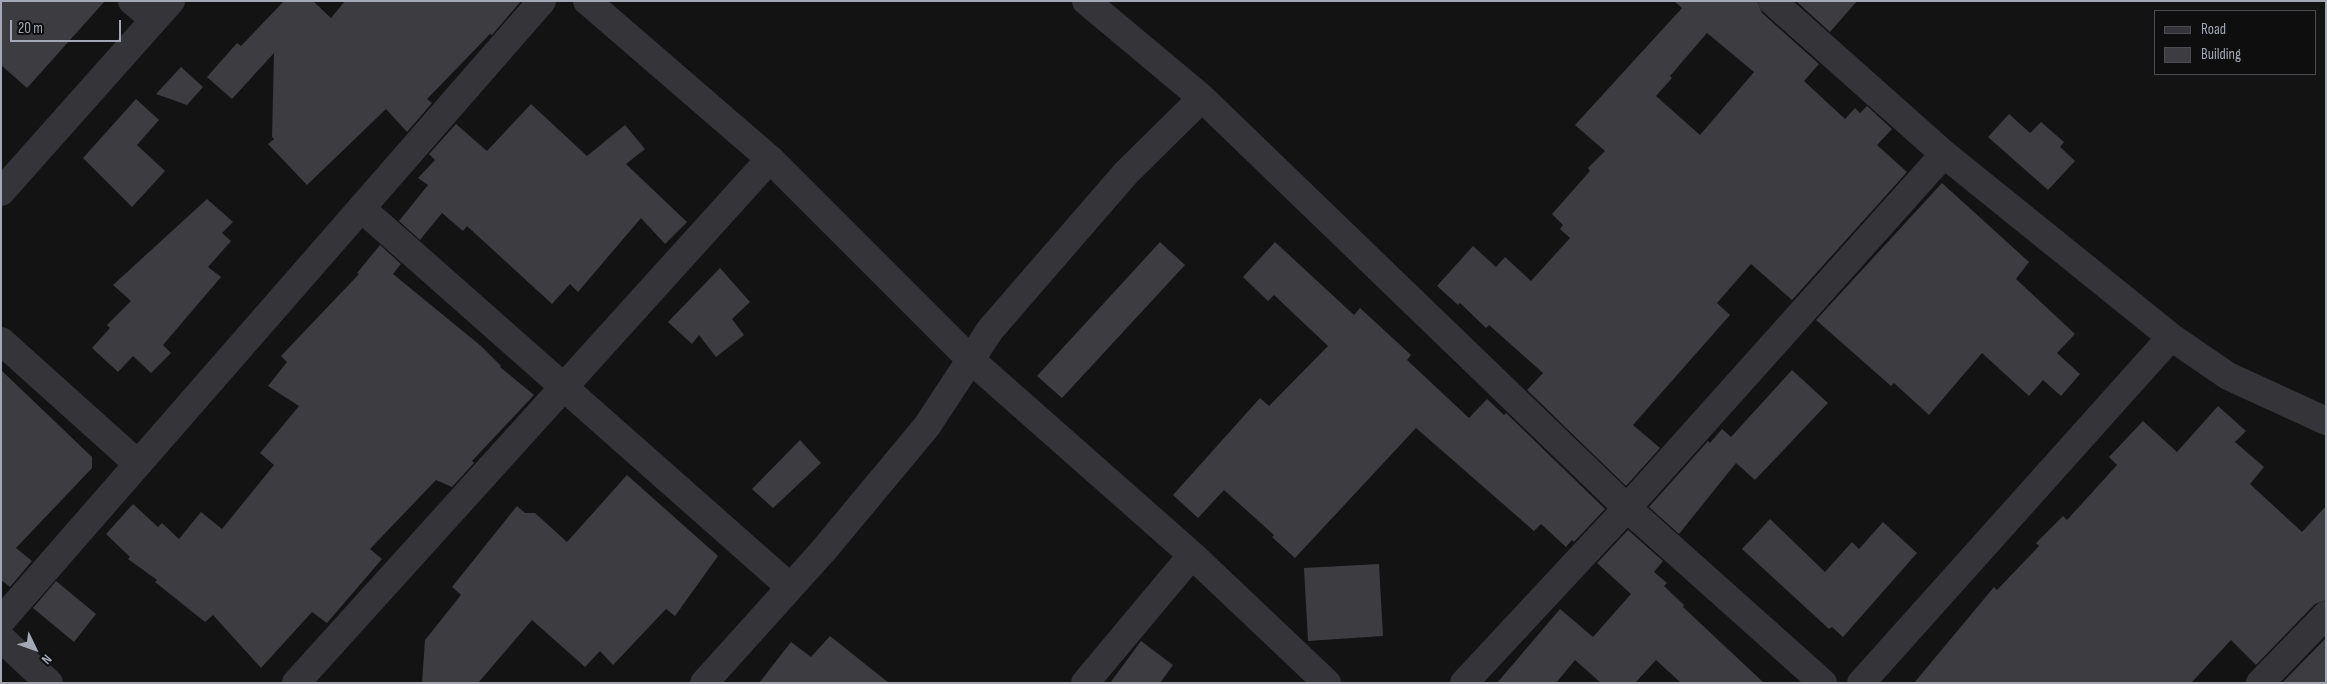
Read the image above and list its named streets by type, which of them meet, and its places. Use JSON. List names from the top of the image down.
{
  "legend": ["Road", "Building"],
  "scale_bar": "20 m",
  "north": "bottom right"
}
